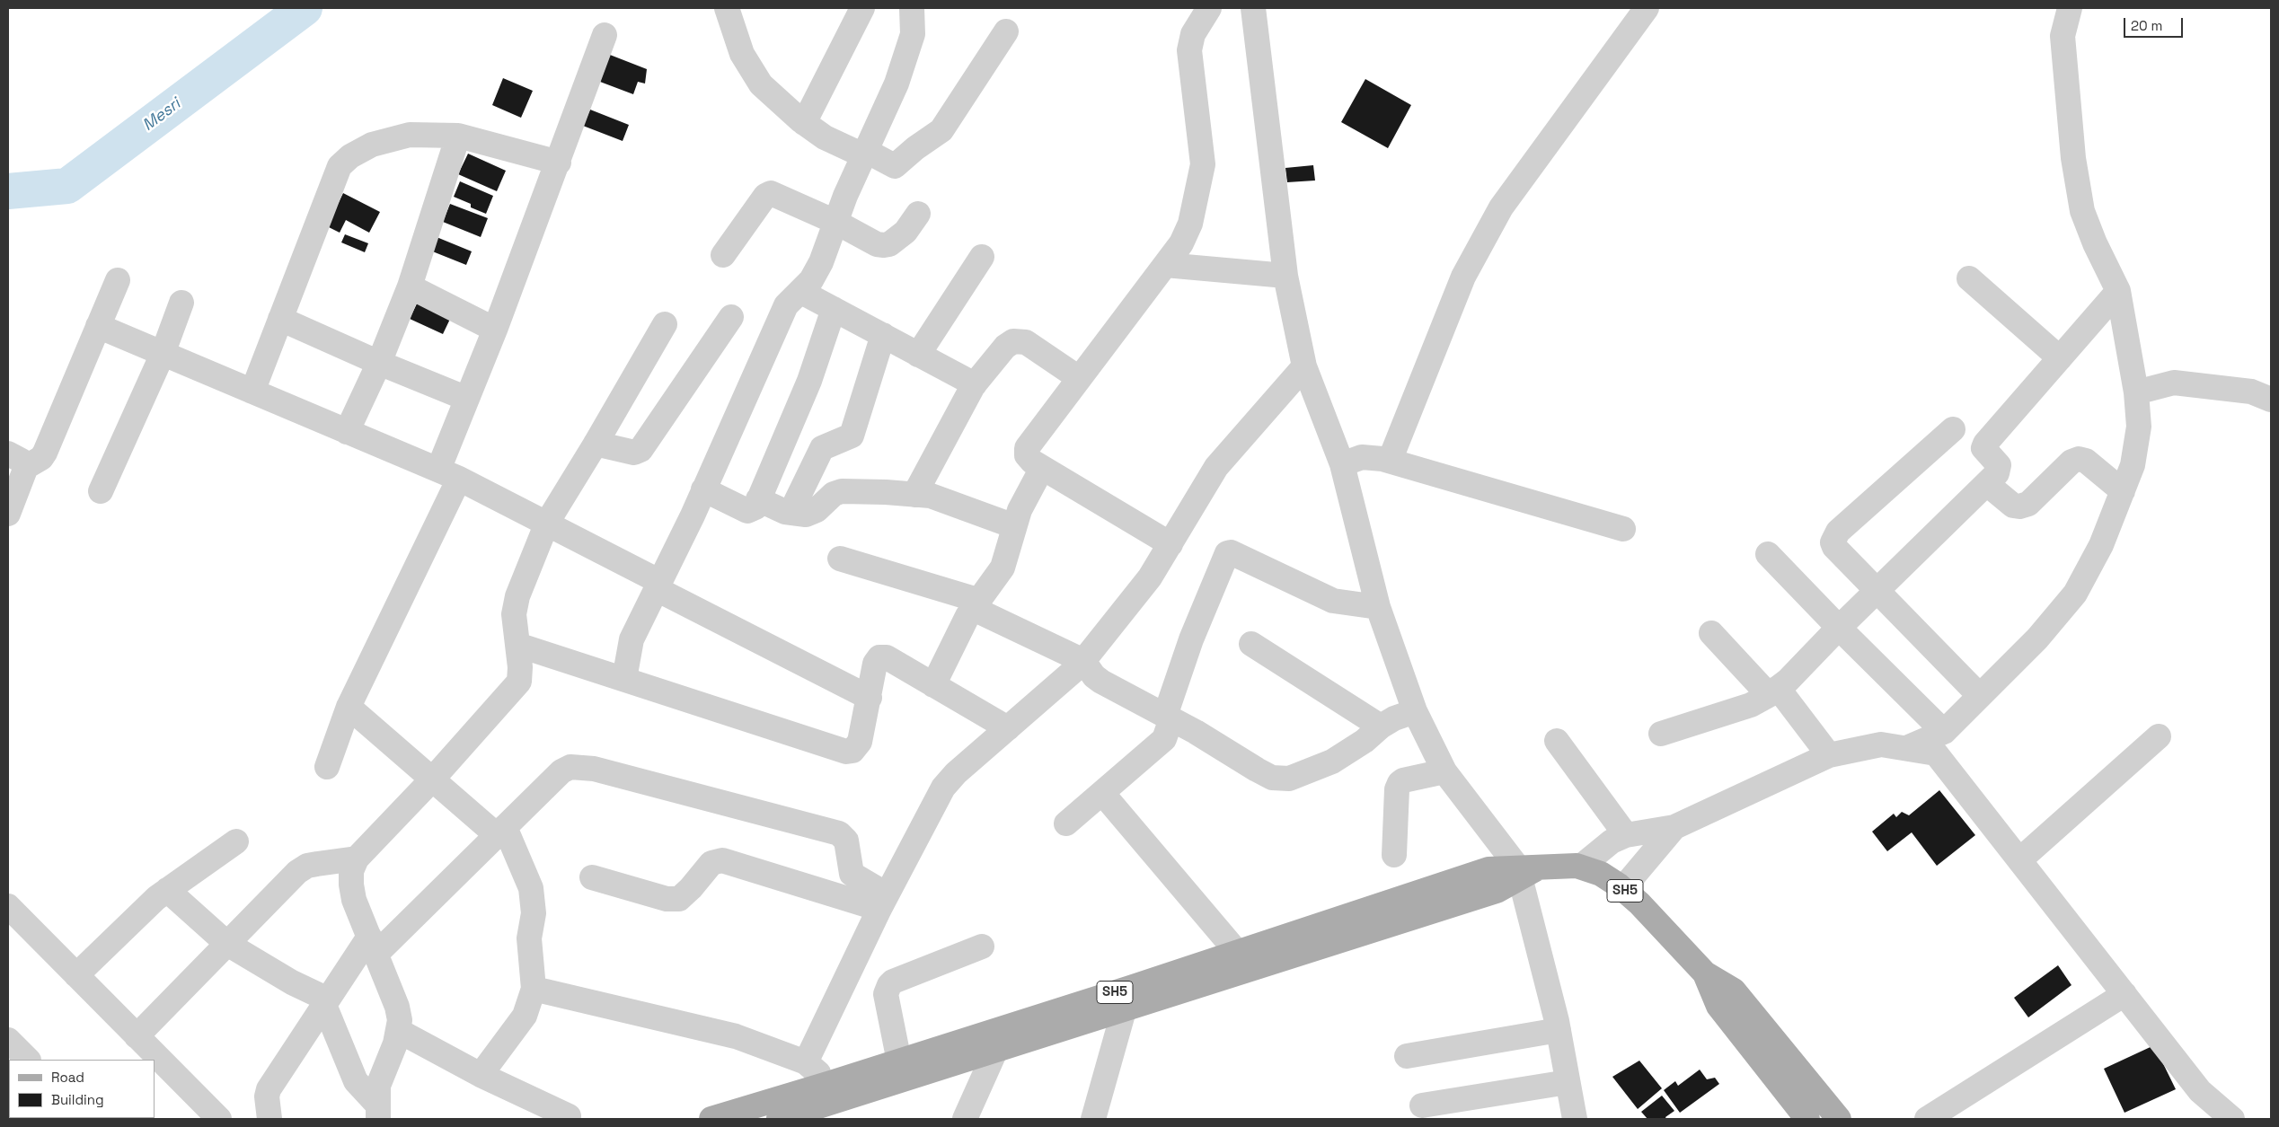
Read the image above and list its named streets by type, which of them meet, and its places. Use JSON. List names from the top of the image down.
{
  "streets": {
    "main road": ["SH5"]
  },
  "water": ["Mesri"],
  "legend": ["Road", "Building"],
  "scale_bar": "20 m"
}
